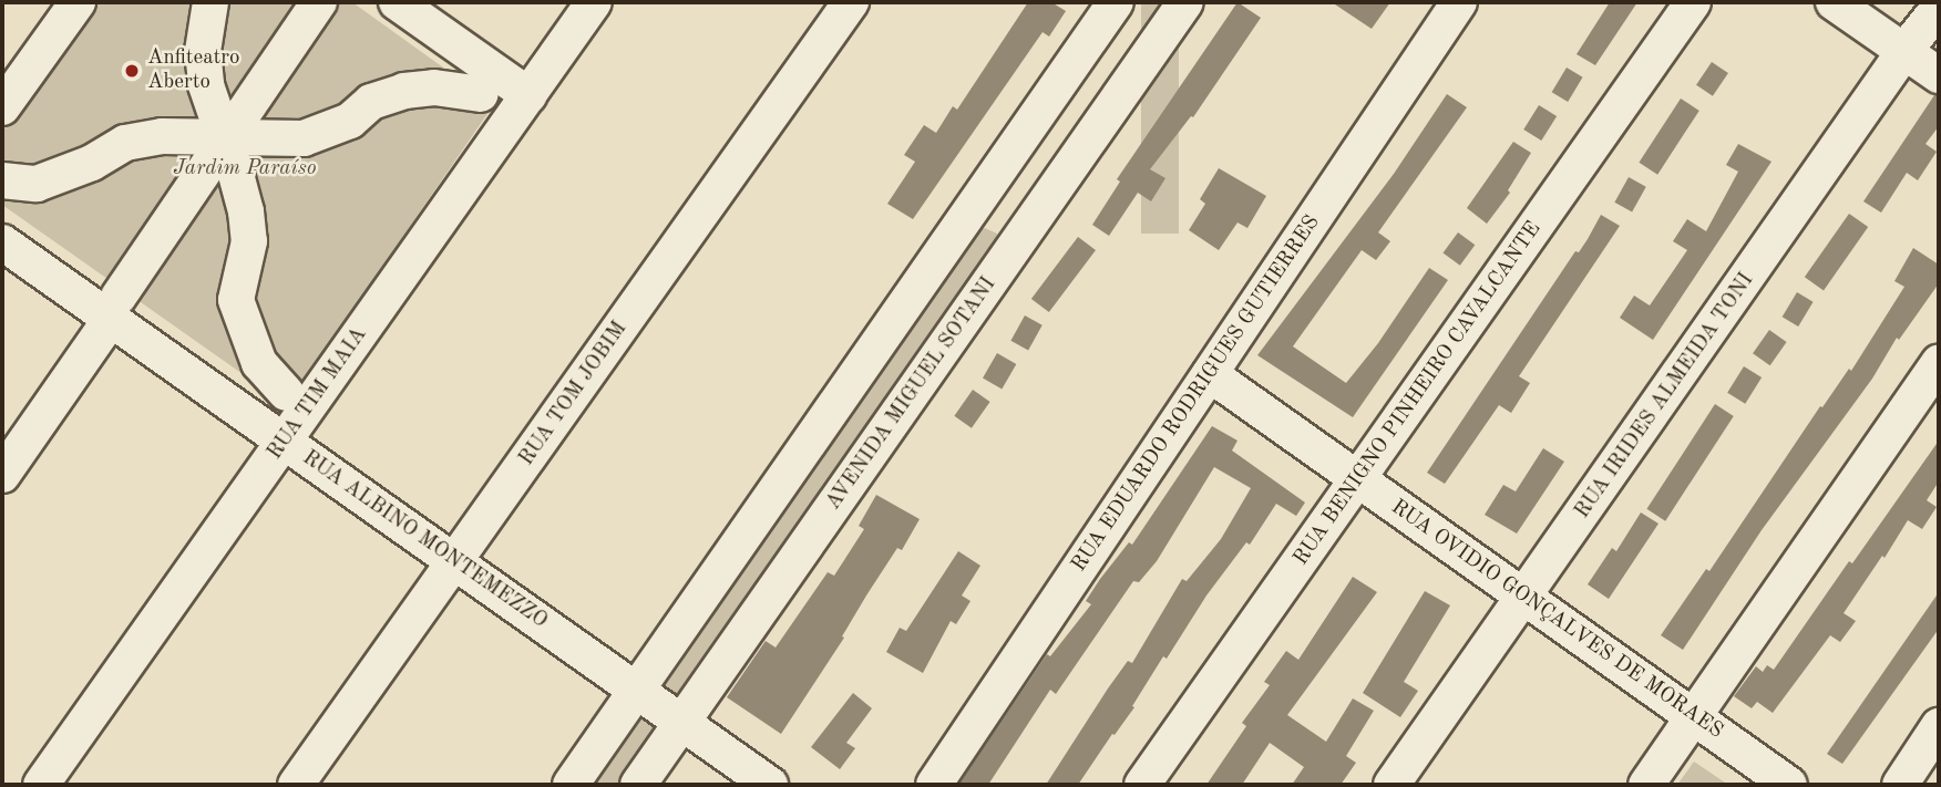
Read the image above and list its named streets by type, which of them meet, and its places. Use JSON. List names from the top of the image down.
{
  "streets": {
    "street": [
      "RUA TIM MAIA",
      "RUA TOM JOBIM",
      "AVENIDA MIGUEL SOTANI",
      "RUA EDUARDO RODRIGUES GUTIERRES",
      "RUA BENIGNO PINHEIRO CAVALCANTE",
      "RUA IRIDES ALMEIDA TONI",
      "RUA ALBINO MONTEMEZZO",
      "RUA OVIDIO GONÇALVES DE MORAES"
    ]
  },
  "crossings": [
    ["RUA TIM MAIA", "RUA ALBINO MONTEMEZZO"],
    ["RUA TOM JOBIM", "RUA ALBINO MONTEMEZZO"],
    ["AVENIDA MIGUEL SOTANI", "RUA ALBINO MONTEMEZZO"],
    ["RUA EDUARDO RODRIGUES GUTIERRES", "RUA OVIDIO GONÇALVES DE MORAES"],
    ["RUA BENIGNO PINHEIRO CAVALCANTE", "RUA OVIDIO GONÇALVES DE MORAES"],
    ["RUA IRIDES ALMEIDA TONI", "RUA OVIDIO GONÇALVES DE MORAES"]
  ],
  "parks": ["Jardim Paraíso"],
  "places": ["Anfiteatro Aberto"]
}
